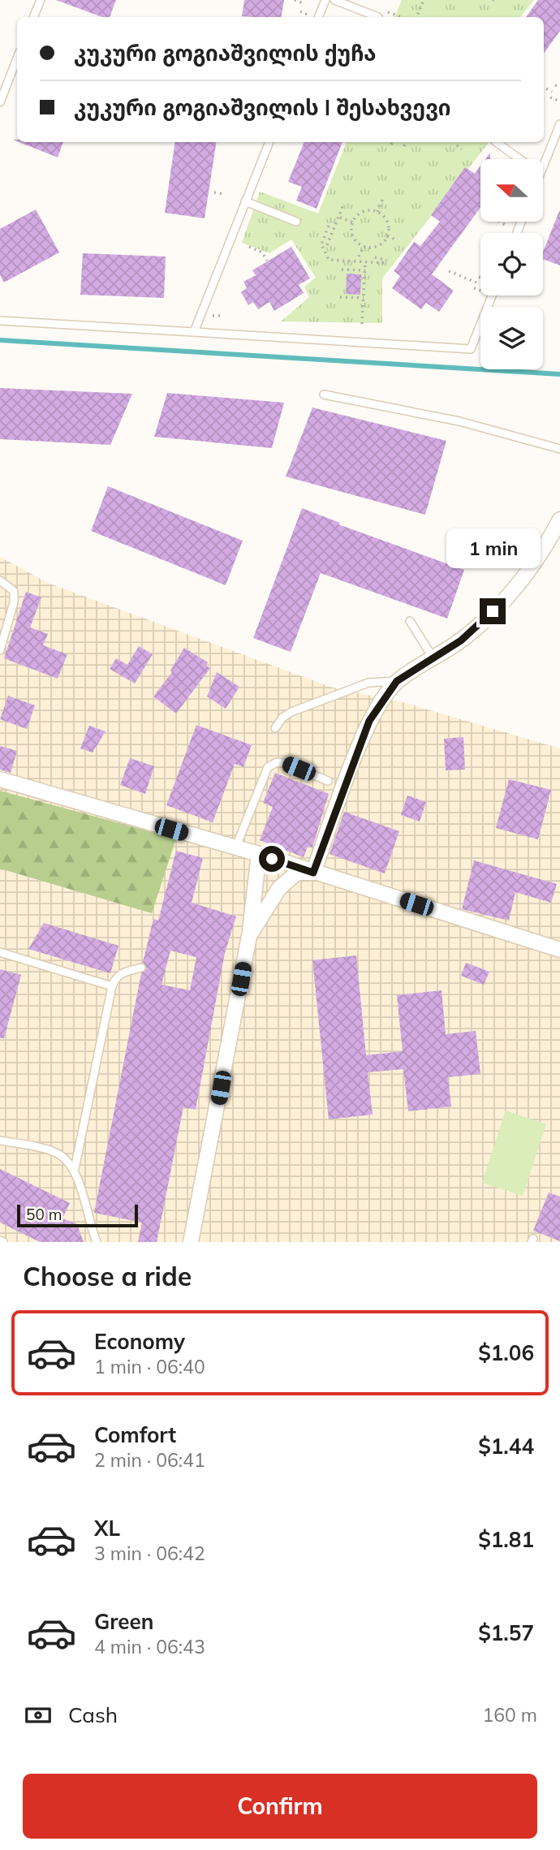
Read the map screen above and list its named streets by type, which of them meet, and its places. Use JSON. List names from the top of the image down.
{
  "scale_bar": "50 m",
  "north": "left",
  "page": {
    "banner": ["კუკური გოგიაშვილის ქუჩა", "კუკური გოგიაშვილის I შესახვევი"],
    "bubble": "1 min",
    "scale": "50 m",
    "heading": "Choose a ride",
    "list": [
      {
        "name": "Economy",
        "note": "1 min · 06:40",
        "value": "$1.06"
      },
      {
        "name": "Comfort",
        "note": "2 min · 06:41",
        "value": "$1.44"
      },
      {
        "name": "XL",
        "note": "3 min · 06:42",
        "value": "$1.81"
      },
      {
        "name": "Green",
        "note": "4 min · 06:43",
        "value": "$1.57"
      }
    ],
    "pay": ["Cash", "160 m"],
    "buttons": "Confirm"
  }
}
